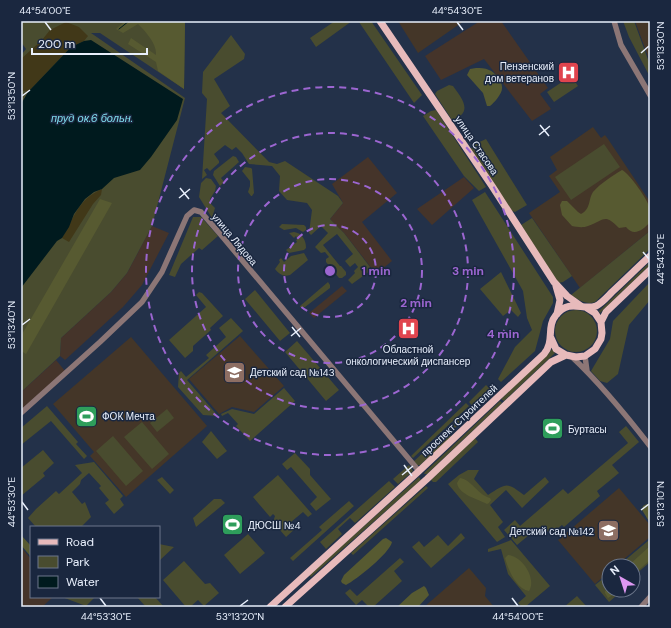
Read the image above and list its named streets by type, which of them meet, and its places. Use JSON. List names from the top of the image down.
{
  "streets": {
    "main road": ["улица Стасова", "проспект Строителей"],
    "street": ["улица Лядова"]
  },
  "crossings": [
    ["улица Стасова", "проспект Строителей"],
    ["улица Лядова", "проспект Строителей"]
  ],
  "water": ["пруд ок.6 больн."],
  "places": {
    "hospital": ["Пензенский дом ветеранов", "Областной онкологический диспансер"],
    "school or university": ["Детский сад №143", "Детский сад №142"],
    "sports": ["ФОК Мечта", "Буртасы", "ДЮСШ №4"]
  },
  "legend": ["Road", "Park", "Water"],
  "scale_bar": "200 m",
  "north": "top left",
  "coordinates": [
    "44°54'00\"E",
    "44°54'30\"E",
    "53°13'30\"N",
    "53°13'50\"N",
    "53°13'40\"N",
    "44°53'30\"E",
    "53°13'10\"N",
    "53°13'20\"N"
  ],
  "rings": [
    "1 min",
    "3 min",
    "2 min",
    "4 min"
  ]
}
